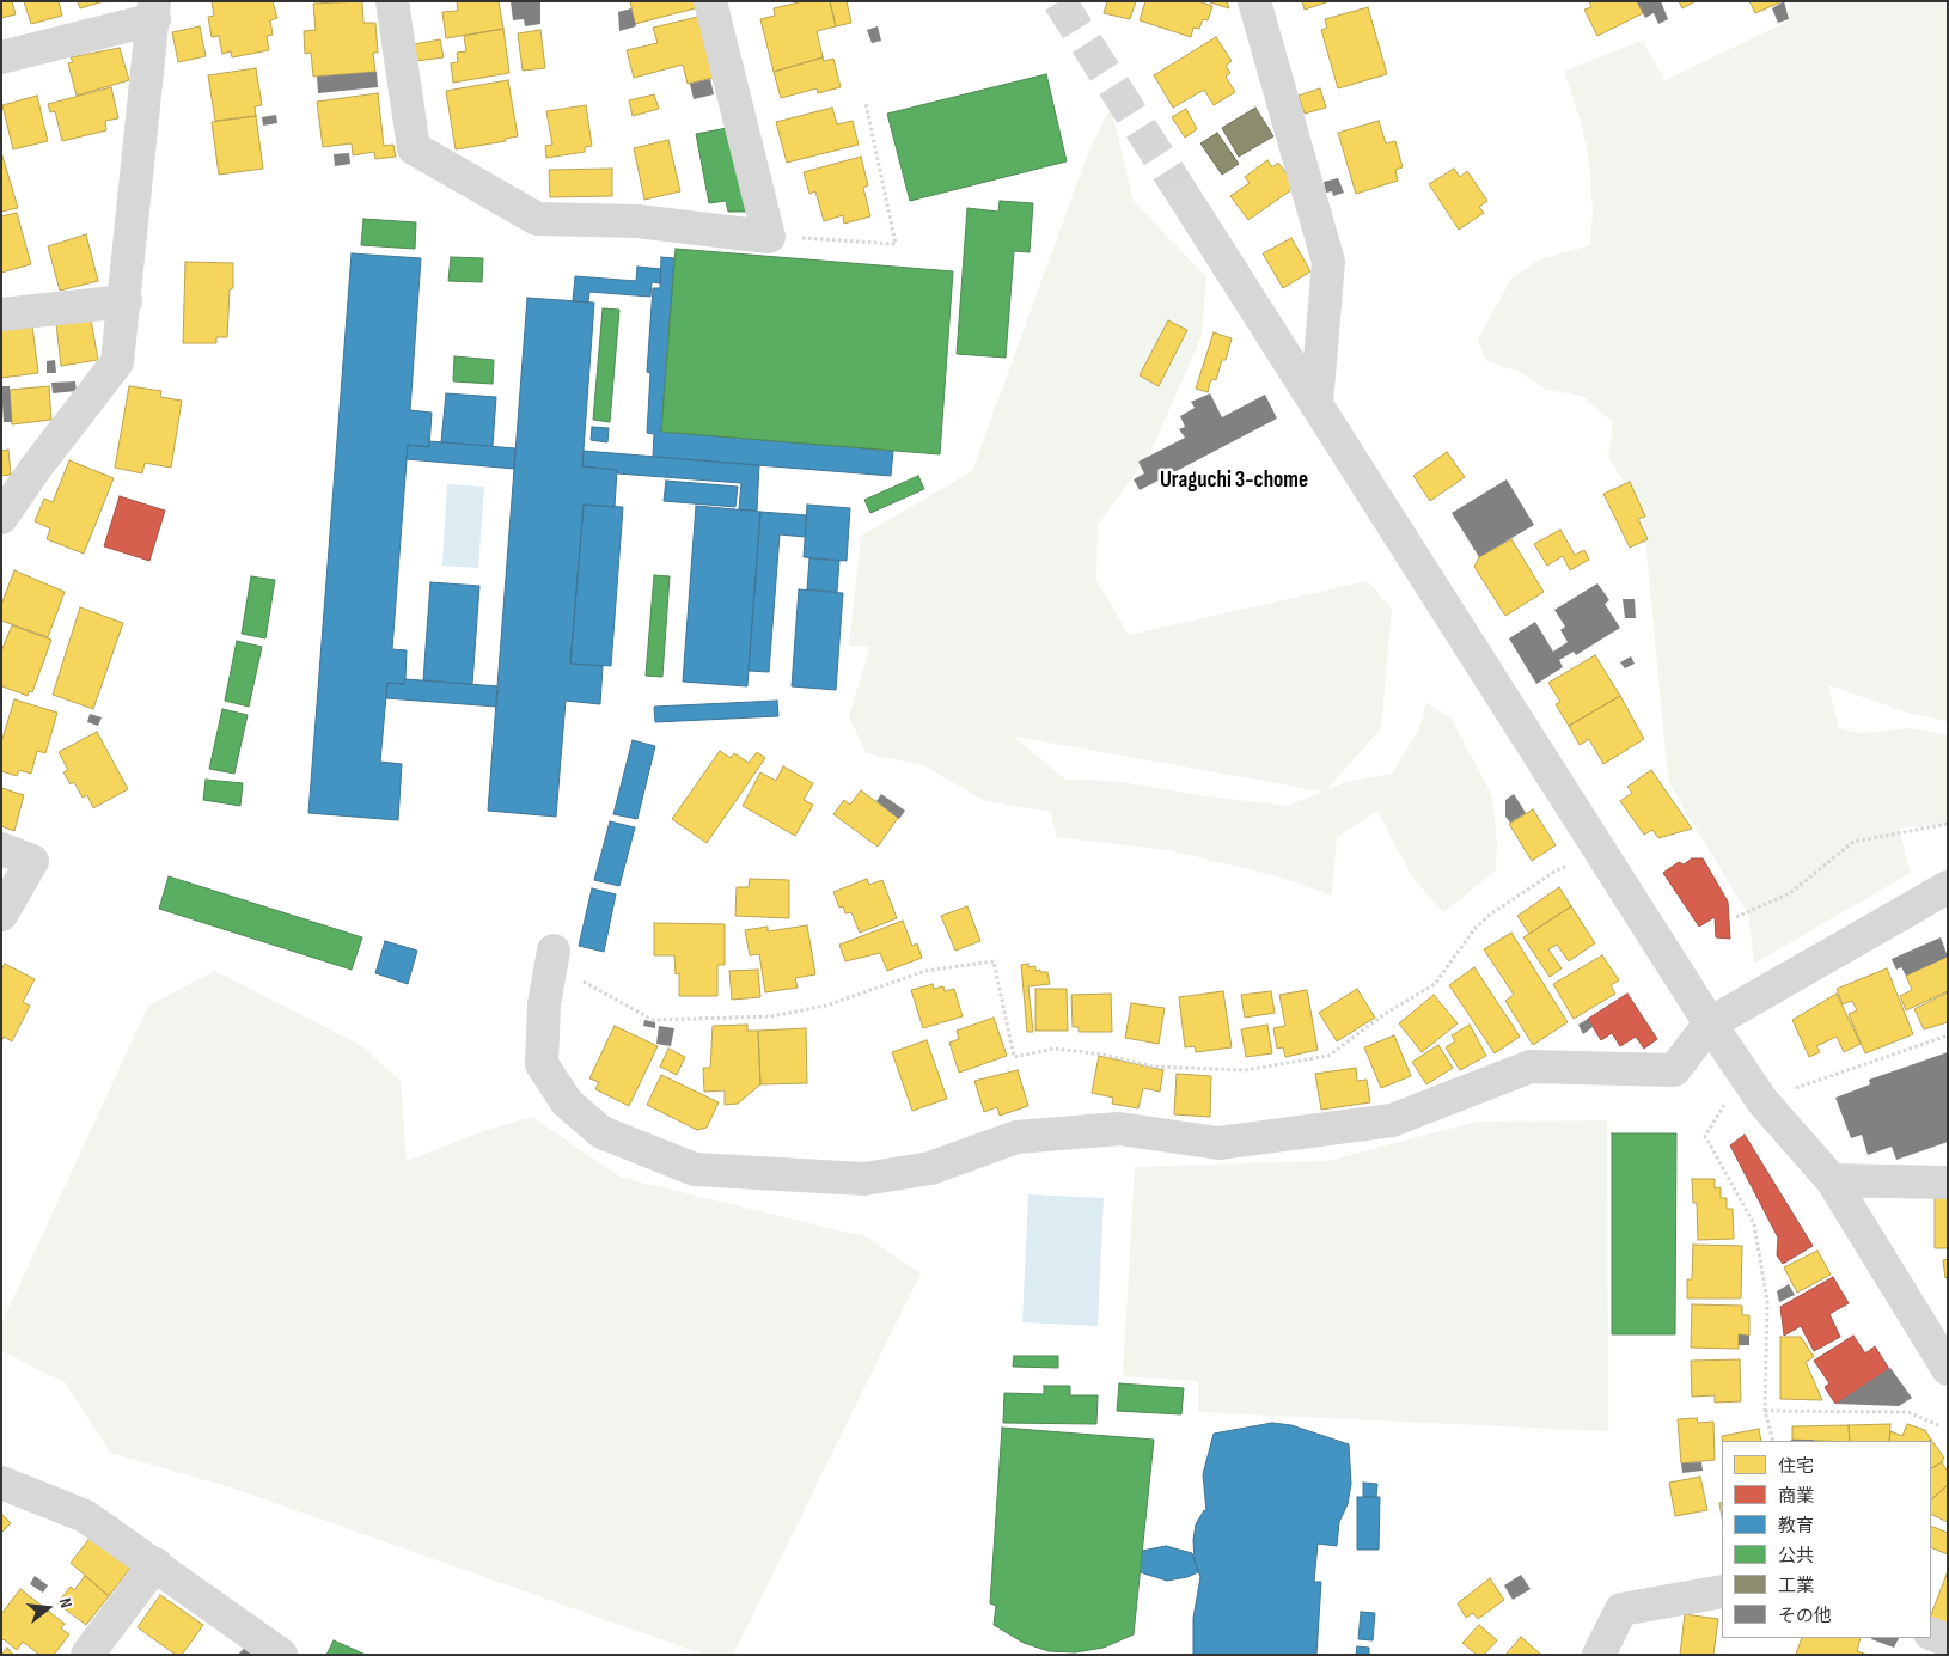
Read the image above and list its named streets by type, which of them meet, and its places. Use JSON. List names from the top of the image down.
{
  "districts": ["Uraguchi 3-chome"],
  "legend": [
    "住宅",
    "商業",
    "教育",
    "公共",
    "工業",
    "その他"
  ],
  "north": "right"
}
